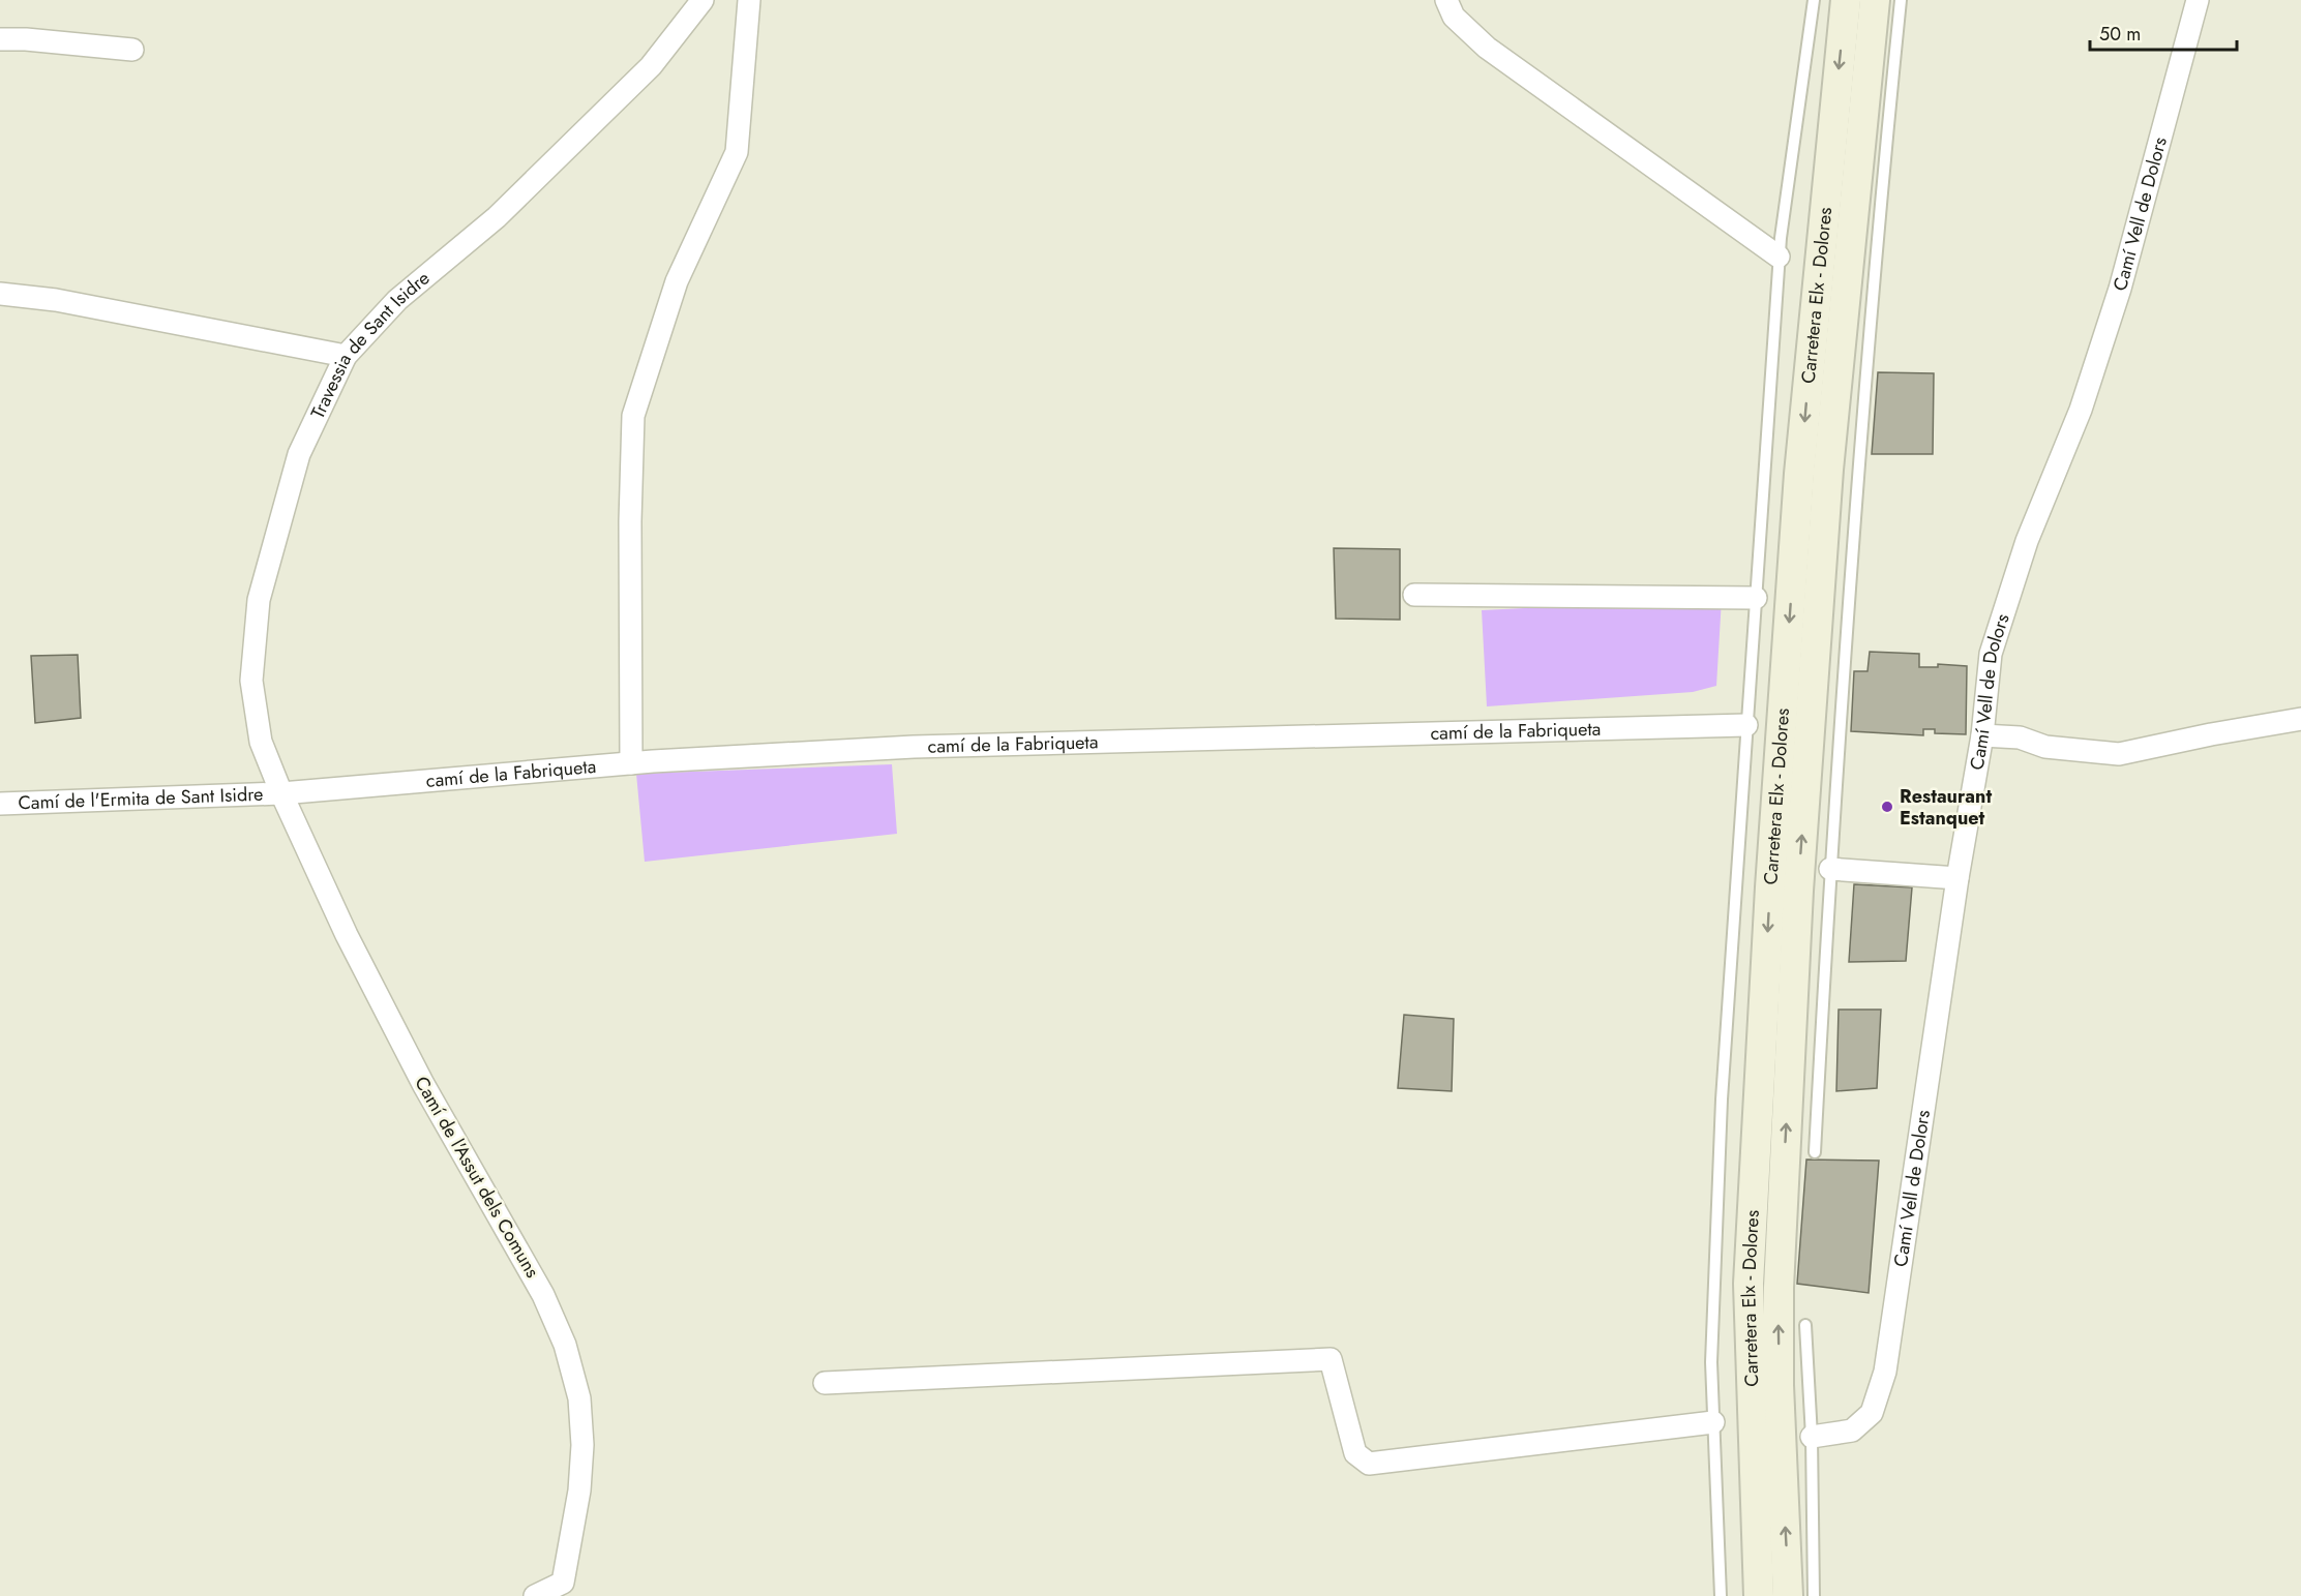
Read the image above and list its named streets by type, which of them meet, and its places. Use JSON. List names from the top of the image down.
{
  "streets": {
    "main road": ["Carretera Elx - Dolores"],
    "street": [
      "Camí Vell de Dolors",
      "Travessia de Sant Isidre",
      "camí de la Fabriqueta",
      "Camí de l'Ermita de Sant Isidre",
      "Camí de l'Assut dels Comuns"
    ]
  },
  "crossings": [
    ["Travessia de Sant Isidre", "camí de la Fabriqueta"],
    ["Travessia de Sant Isidre", "Camí de l'Ermita de Sant Isidre"],
    ["Travessia de Sant Isidre", "Camí de l'Assut dels Comuns"],
    ["camí de la Fabriqueta", "Camí de l'Ermita de Sant Isidre"],
    ["camí de la Fabriqueta", "Camí de l'Assut dels Comuns"],
    ["Camí de l'Ermita de Sant Isidre", "Camí de l'Assut dels Comuns"]
  ],
  "places": ["Restaurant Estanquet"],
  "scale_bar": "50 m"
}
